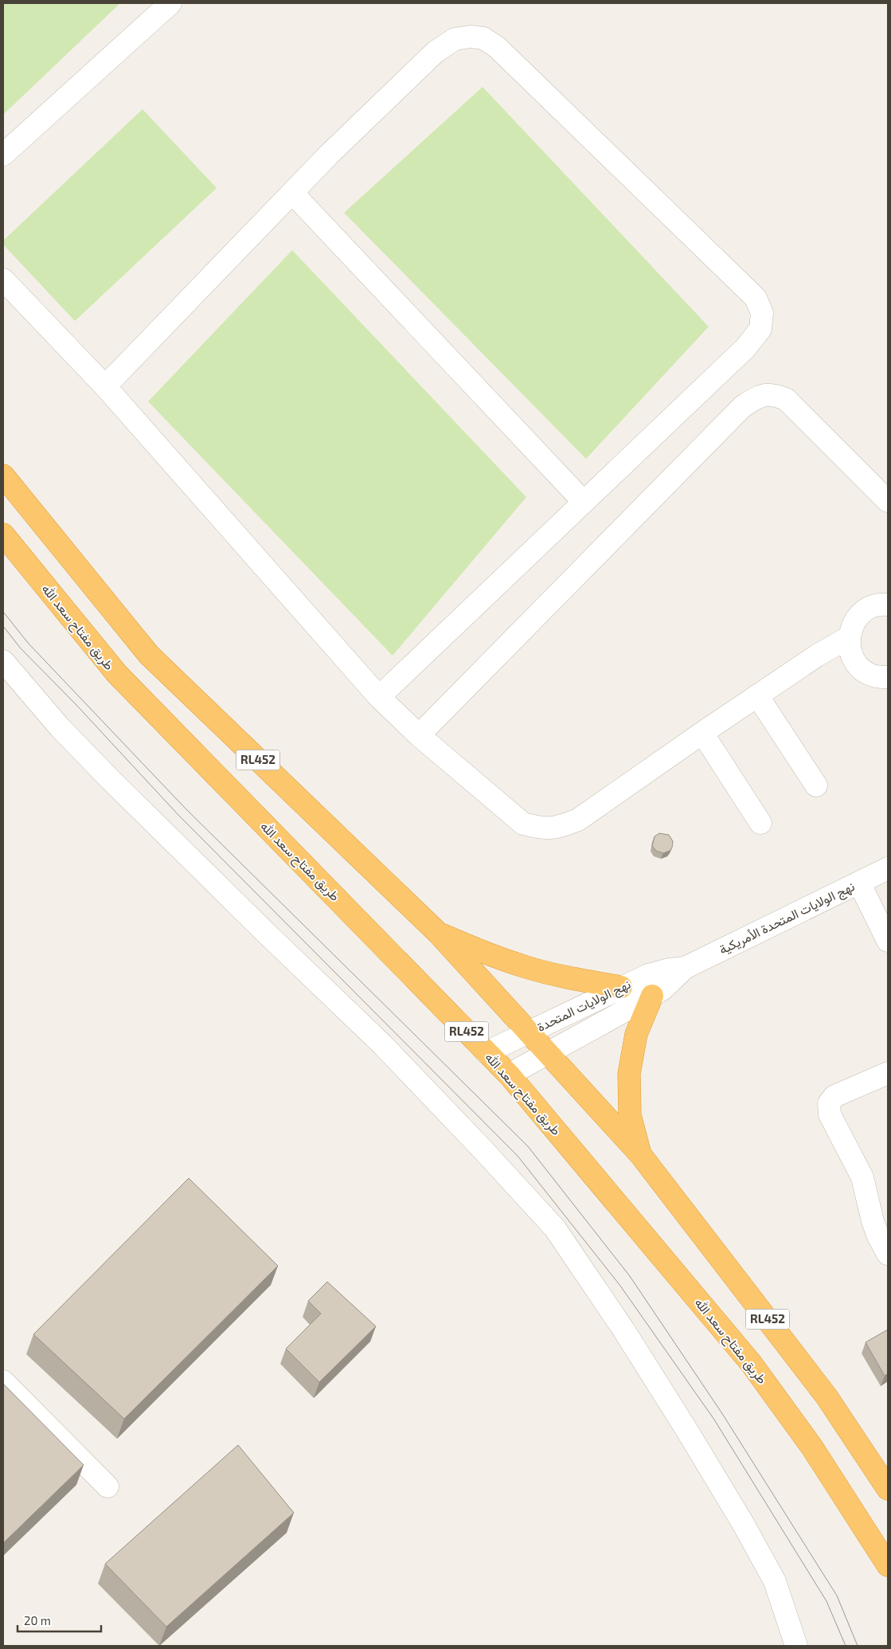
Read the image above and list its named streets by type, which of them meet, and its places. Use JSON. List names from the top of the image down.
{
  "streets": {
    "highway": ["طريق مفتاح سعد الله", "RL452"],
    "street": ["نهج الولايات المتحدة الأمريكية", "نهج الولايات المتحدة"]
  },
  "crossings": [
    ["طريق مفتاح سعد الله", "نهج الولايات المتحدة"],
    ["RL452", "نهج الولايات المتحدة"],
    ["نهج الولايات المتحدة الأمريكية", "نهج الولايات المتحدة"]
  ],
  "scale_bar": "20 m"
}
